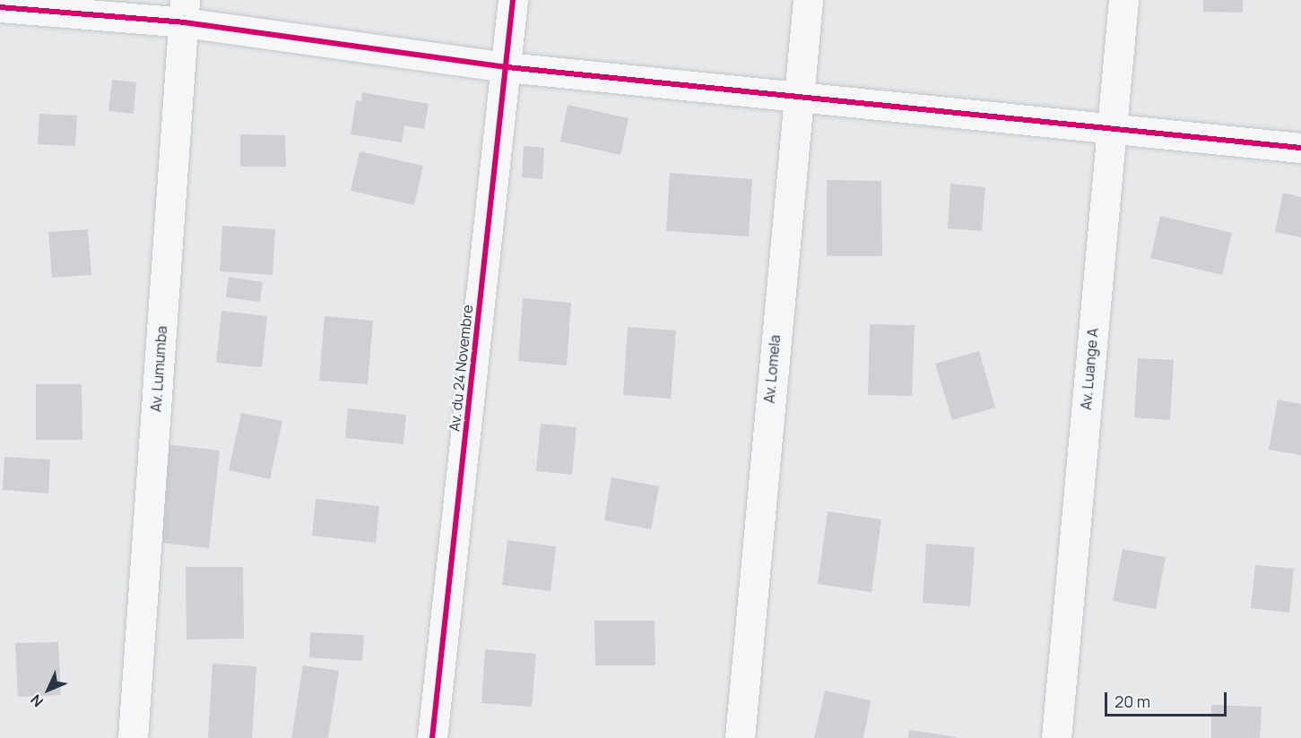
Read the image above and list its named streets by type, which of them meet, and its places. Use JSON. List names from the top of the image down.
{
  "streets": {
    "street": [
      "Av. du 24 Novembre",
      "Av. Lumumba",
      "Av. Lomela",
      "Av. Luange A"
    ]
  },
  "scale_bar": "20 m",
  "north": "bottom left"
}
